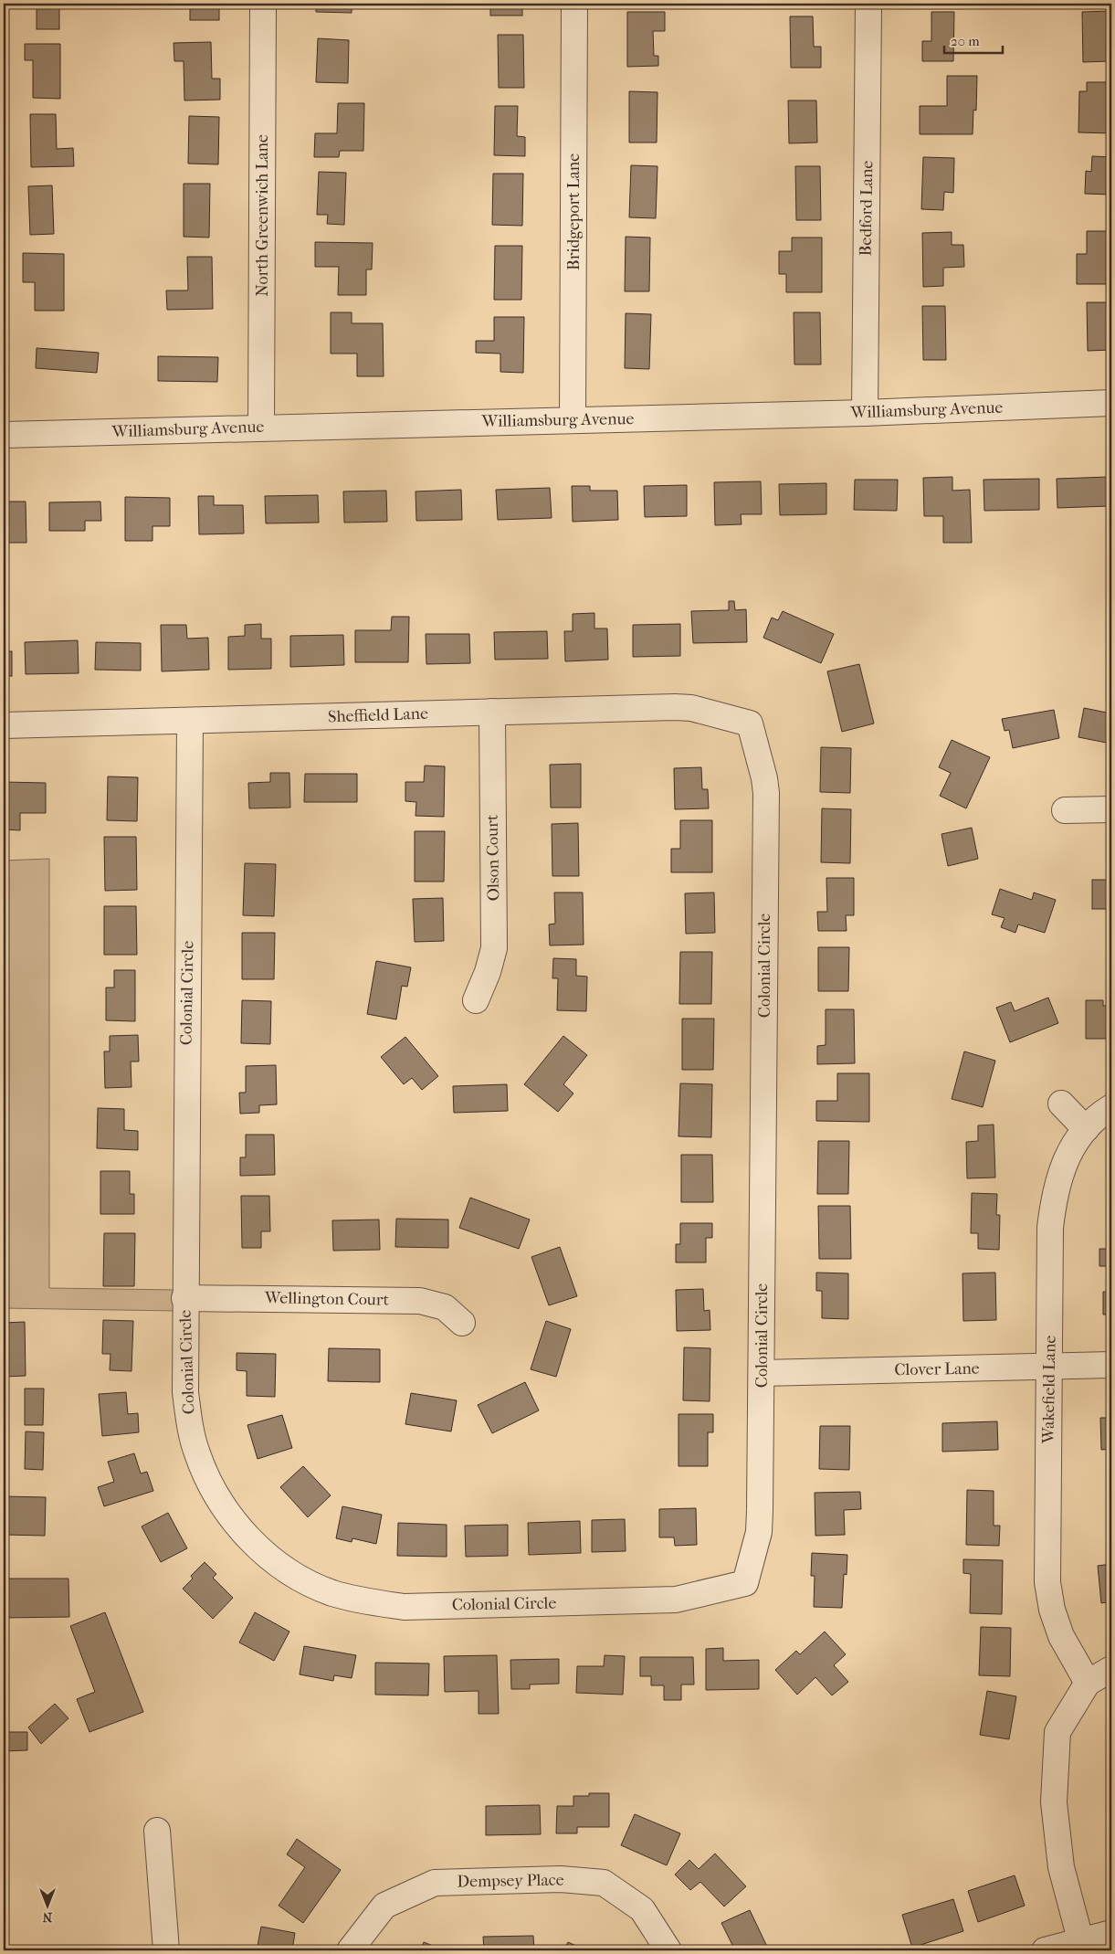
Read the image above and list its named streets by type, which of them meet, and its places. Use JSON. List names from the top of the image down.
{
  "streets": {
    "street": [
      "Bedford Lane",
      "Bridgeport Lane",
      "North Greenwich Lane",
      "Williamsburg Avenue",
      "Sheffield Lane",
      "Olson Court",
      "Colonial Circle",
      "Wellington Court",
      "Clover Lane",
      "Wakefield Lane",
      "Dempsey Place"
    ]
  },
  "crossings": [
    ["Bedford Lane", "Williamsburg Avenue"],
    ["Bridgeport Lane", "Williamsburg Avenue"],
    ["North Greenwich Lane", "Williamsburg Avenue"],
    ["Sheffield Lane", "Olson Court"],
    ["Sheffield Lane", "Colonial Circle"],
    ["Colonial Circle", "Wellington Court"],
    ["Colonial Circle", "Clover Lane"],
    ["Clover Lane", "Wakefield Lane"]
  ],
  "scale_bar": "20 m",
  "north": "bottom"
}
